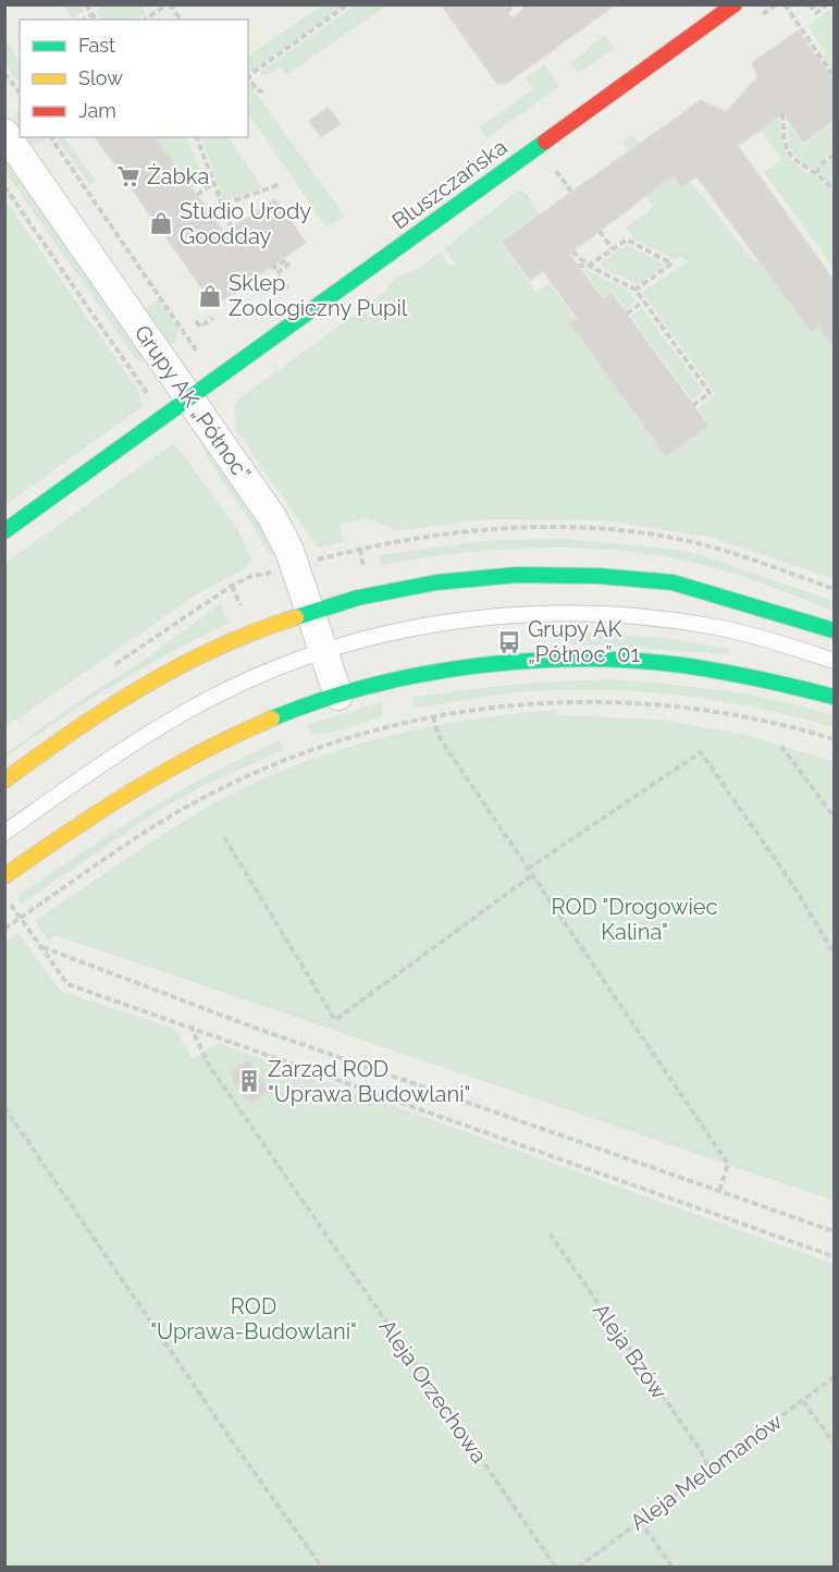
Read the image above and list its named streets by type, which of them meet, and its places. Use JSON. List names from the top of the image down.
{
  "streets": {
    "main road": ["Bluszczańska"],
    "street": ["Grupy AK „Północ”"],
    "path": ["Aleja Bzów", "Aleja Orzechowa", "Aleja Melomanów"]
  },
  "crossings": [
    ["Bluszczańska", "Grupy AK „Północ”"],
    ["Aleja Bzów", "Aleja Melomanów"]
  ],
  "parks": ["ROD \"Drogowiec Kalina\"", "ROD \"Uprawa-Budowlani\""],
  "places": {
    "supermarket": ["Żabka"],
    "shop": ["Studio Urody Goodday", "Sklep Zoologiczny Pupil"],
    "bus stop": ["Grupy AK „Północ” 01"],
    "building": ["Zarząd ROD \"Uprawa Budowlani\""]
  },
  "legend": ["Fast", "Slow", "Jam"]
}
